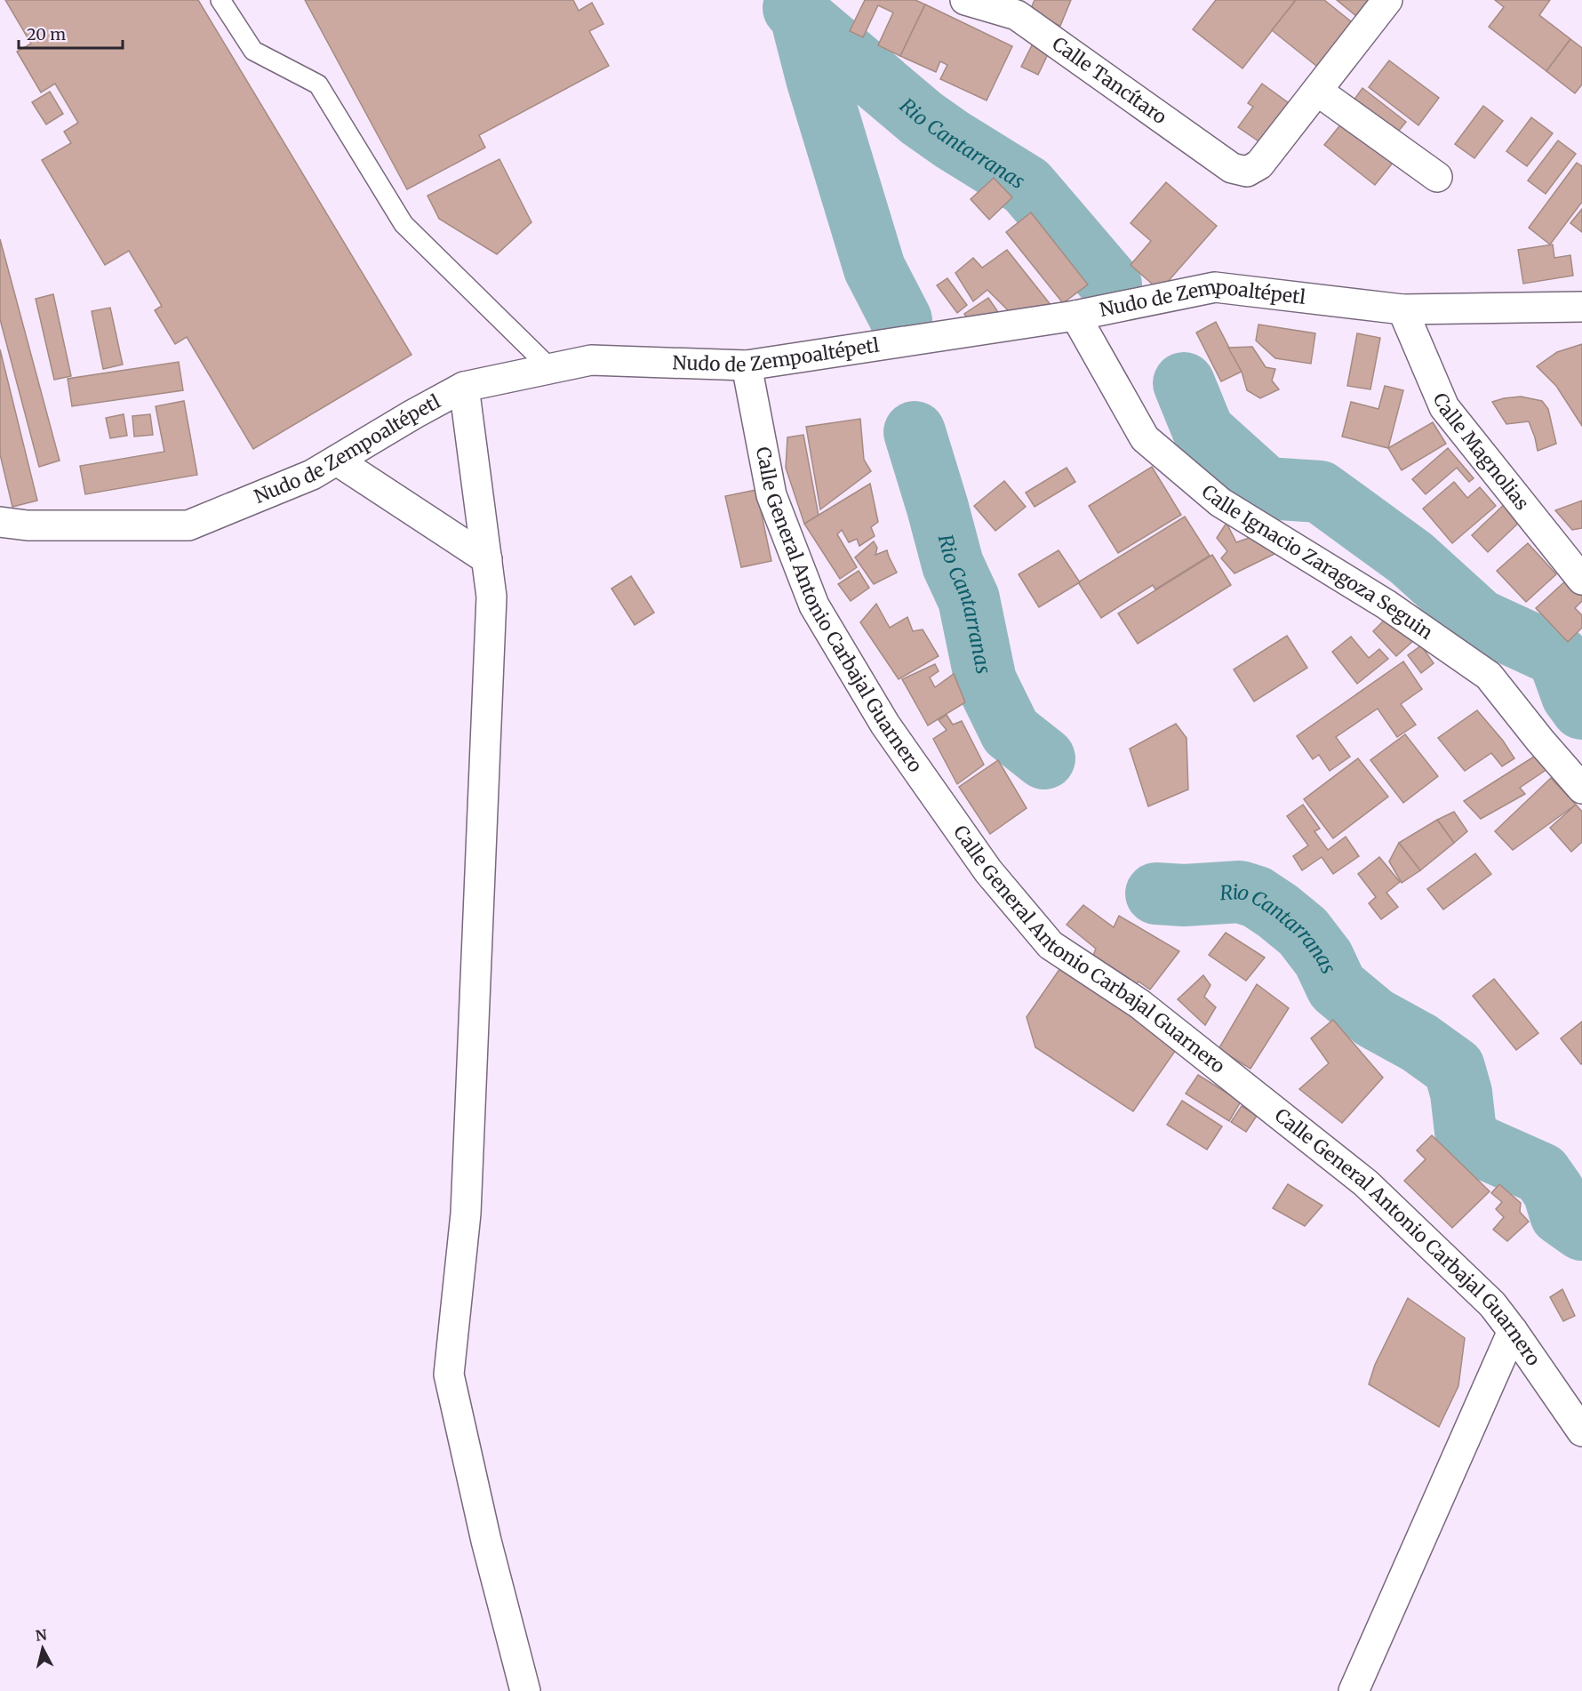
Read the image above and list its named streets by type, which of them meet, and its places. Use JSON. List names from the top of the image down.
{
  "streets": {
    "street": [
      "Calle Tancítaro",
      "Nudo de Zempoaltépetl",
      "Calle Magnolias",
      "Calle Ignacio Zaragoza Seguin",
      "Calle General Antonio Carbajal Guarnero"
    ]
  },
  "crossings": [
    ["Nudo de Zempoaltépetl", "Calle Magnolias"],
    ["Nudo de Zempoaltépetl", "Calle Ignacio Zaragoza Seguin"],
    ["Nudo de Zempoaltépetl", "Calle General Antonio Carbajal Guarnero"]
  ],
  "water": ["Rio Cantarranas"],
  "scale_bar": "20 m",
  "north": "top"
}
